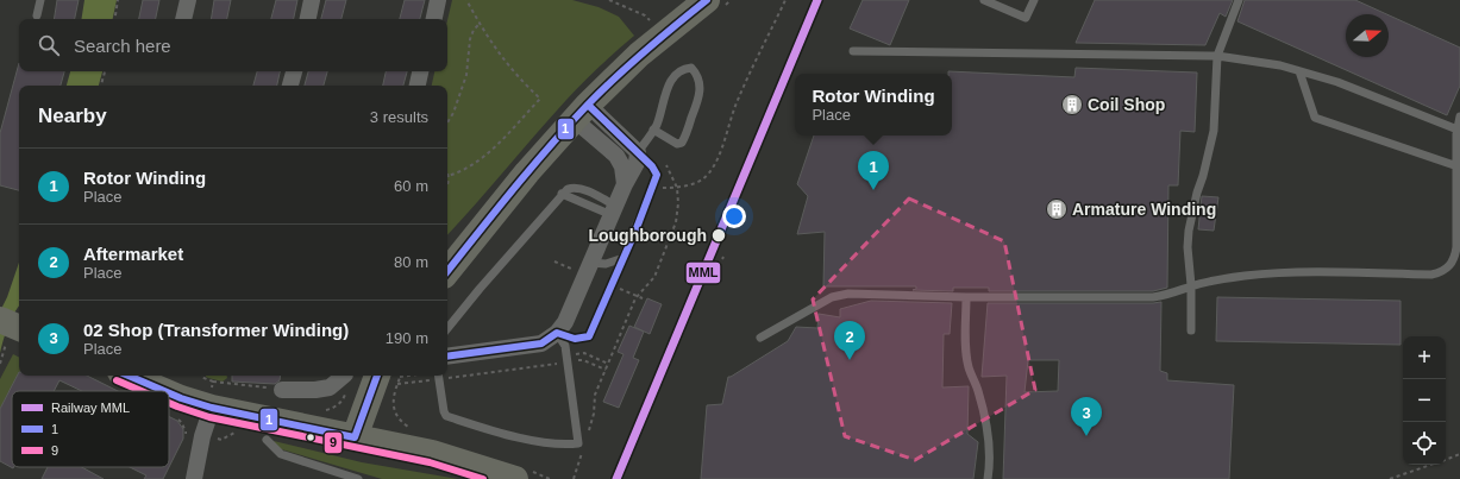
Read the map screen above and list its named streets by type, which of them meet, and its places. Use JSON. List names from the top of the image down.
{
  "places": {
    "building": ["Coil Shop", "Armature Winding"],
    "other": ["Loughborough"]
  },
  "lines": ["rail line MML", "transit line 1", "transit line 9"],
  "legend": ["Railway MML", "1", "9"],
  "north": "right",
  "page": {
    "search": "Search here",
    "popup": ["Rotor Winding", "Place"],
    "heading": ["Nearby", "3 results"],
    "list": [
      {
        "mark": "1",
        "name": "Rotor Winding",
        "note": "Place",
        "value": "60 m"
      },
      {
        "mark": "2",
        "name": "Aftermarket",
        "note": "Place",
        "value": "80 m"
      },
      {
        "mark": "3",
        "name": "02 Shop (Transformer Winding)",
        "note": "Place",
        "value": "190 m"
      }
    ],
    "pins": ["1", "2", "3"],
    "map_buttons": ["+", "−"]
  }
}
